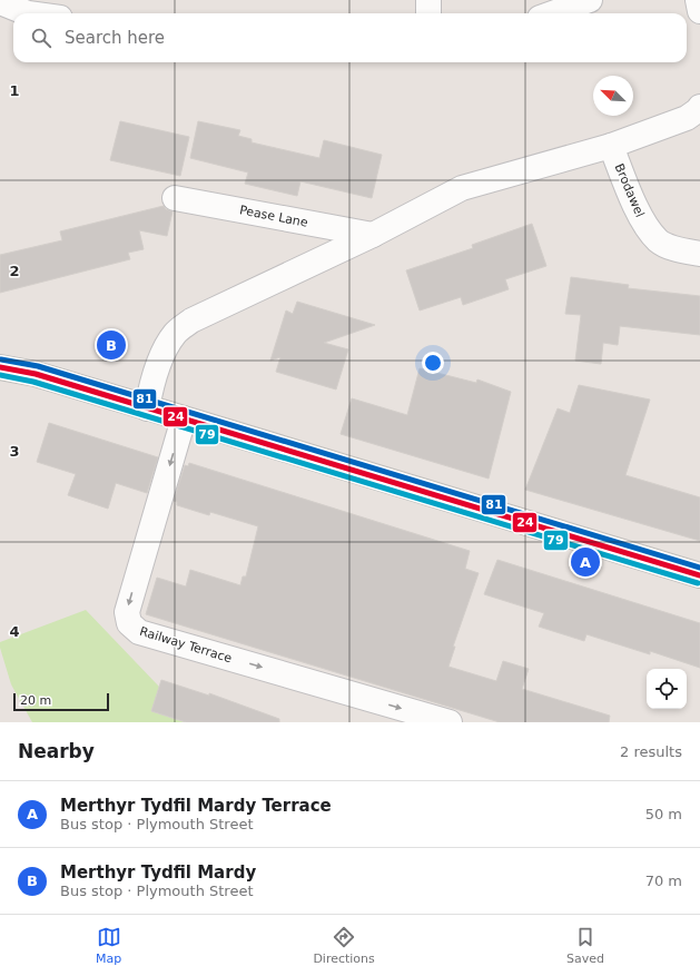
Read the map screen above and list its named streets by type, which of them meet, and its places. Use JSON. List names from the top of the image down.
{
  "streets": {
    "street": ["Brodawel", "Pease Lane", "Railway Terrace"]
  },
  "lines": ["transit line 81", "transit line 24", "transit line 79"],
  "scale_bar": "20 m",
  "north": "top left",
  "page": {
    "search": "Search here",
    "pins": ["B", "A"],
    "scale": "20 m",
    "heading": ["Nearby", "2 results"],
    "list": [
      {
        "mark": "A",
        "name": "Merthyr Tydfil Mardy Terrace",
        "note": "Bus stop · Plymouth Street",
        "value": "50 m"
      },
      {
        "mark": "B",
        "name": "Merthyr Tydfil Mardy",
        "note": "Bus stop · Plymouth Street",
        "value": "70 m"
      }
    ],
    "nav": ["Map", "Directions", "Saved"]
  },
  "grid": {
    "rows": [
      "1",
      "2",
      "3",
      "4"
    ]
  }
}
